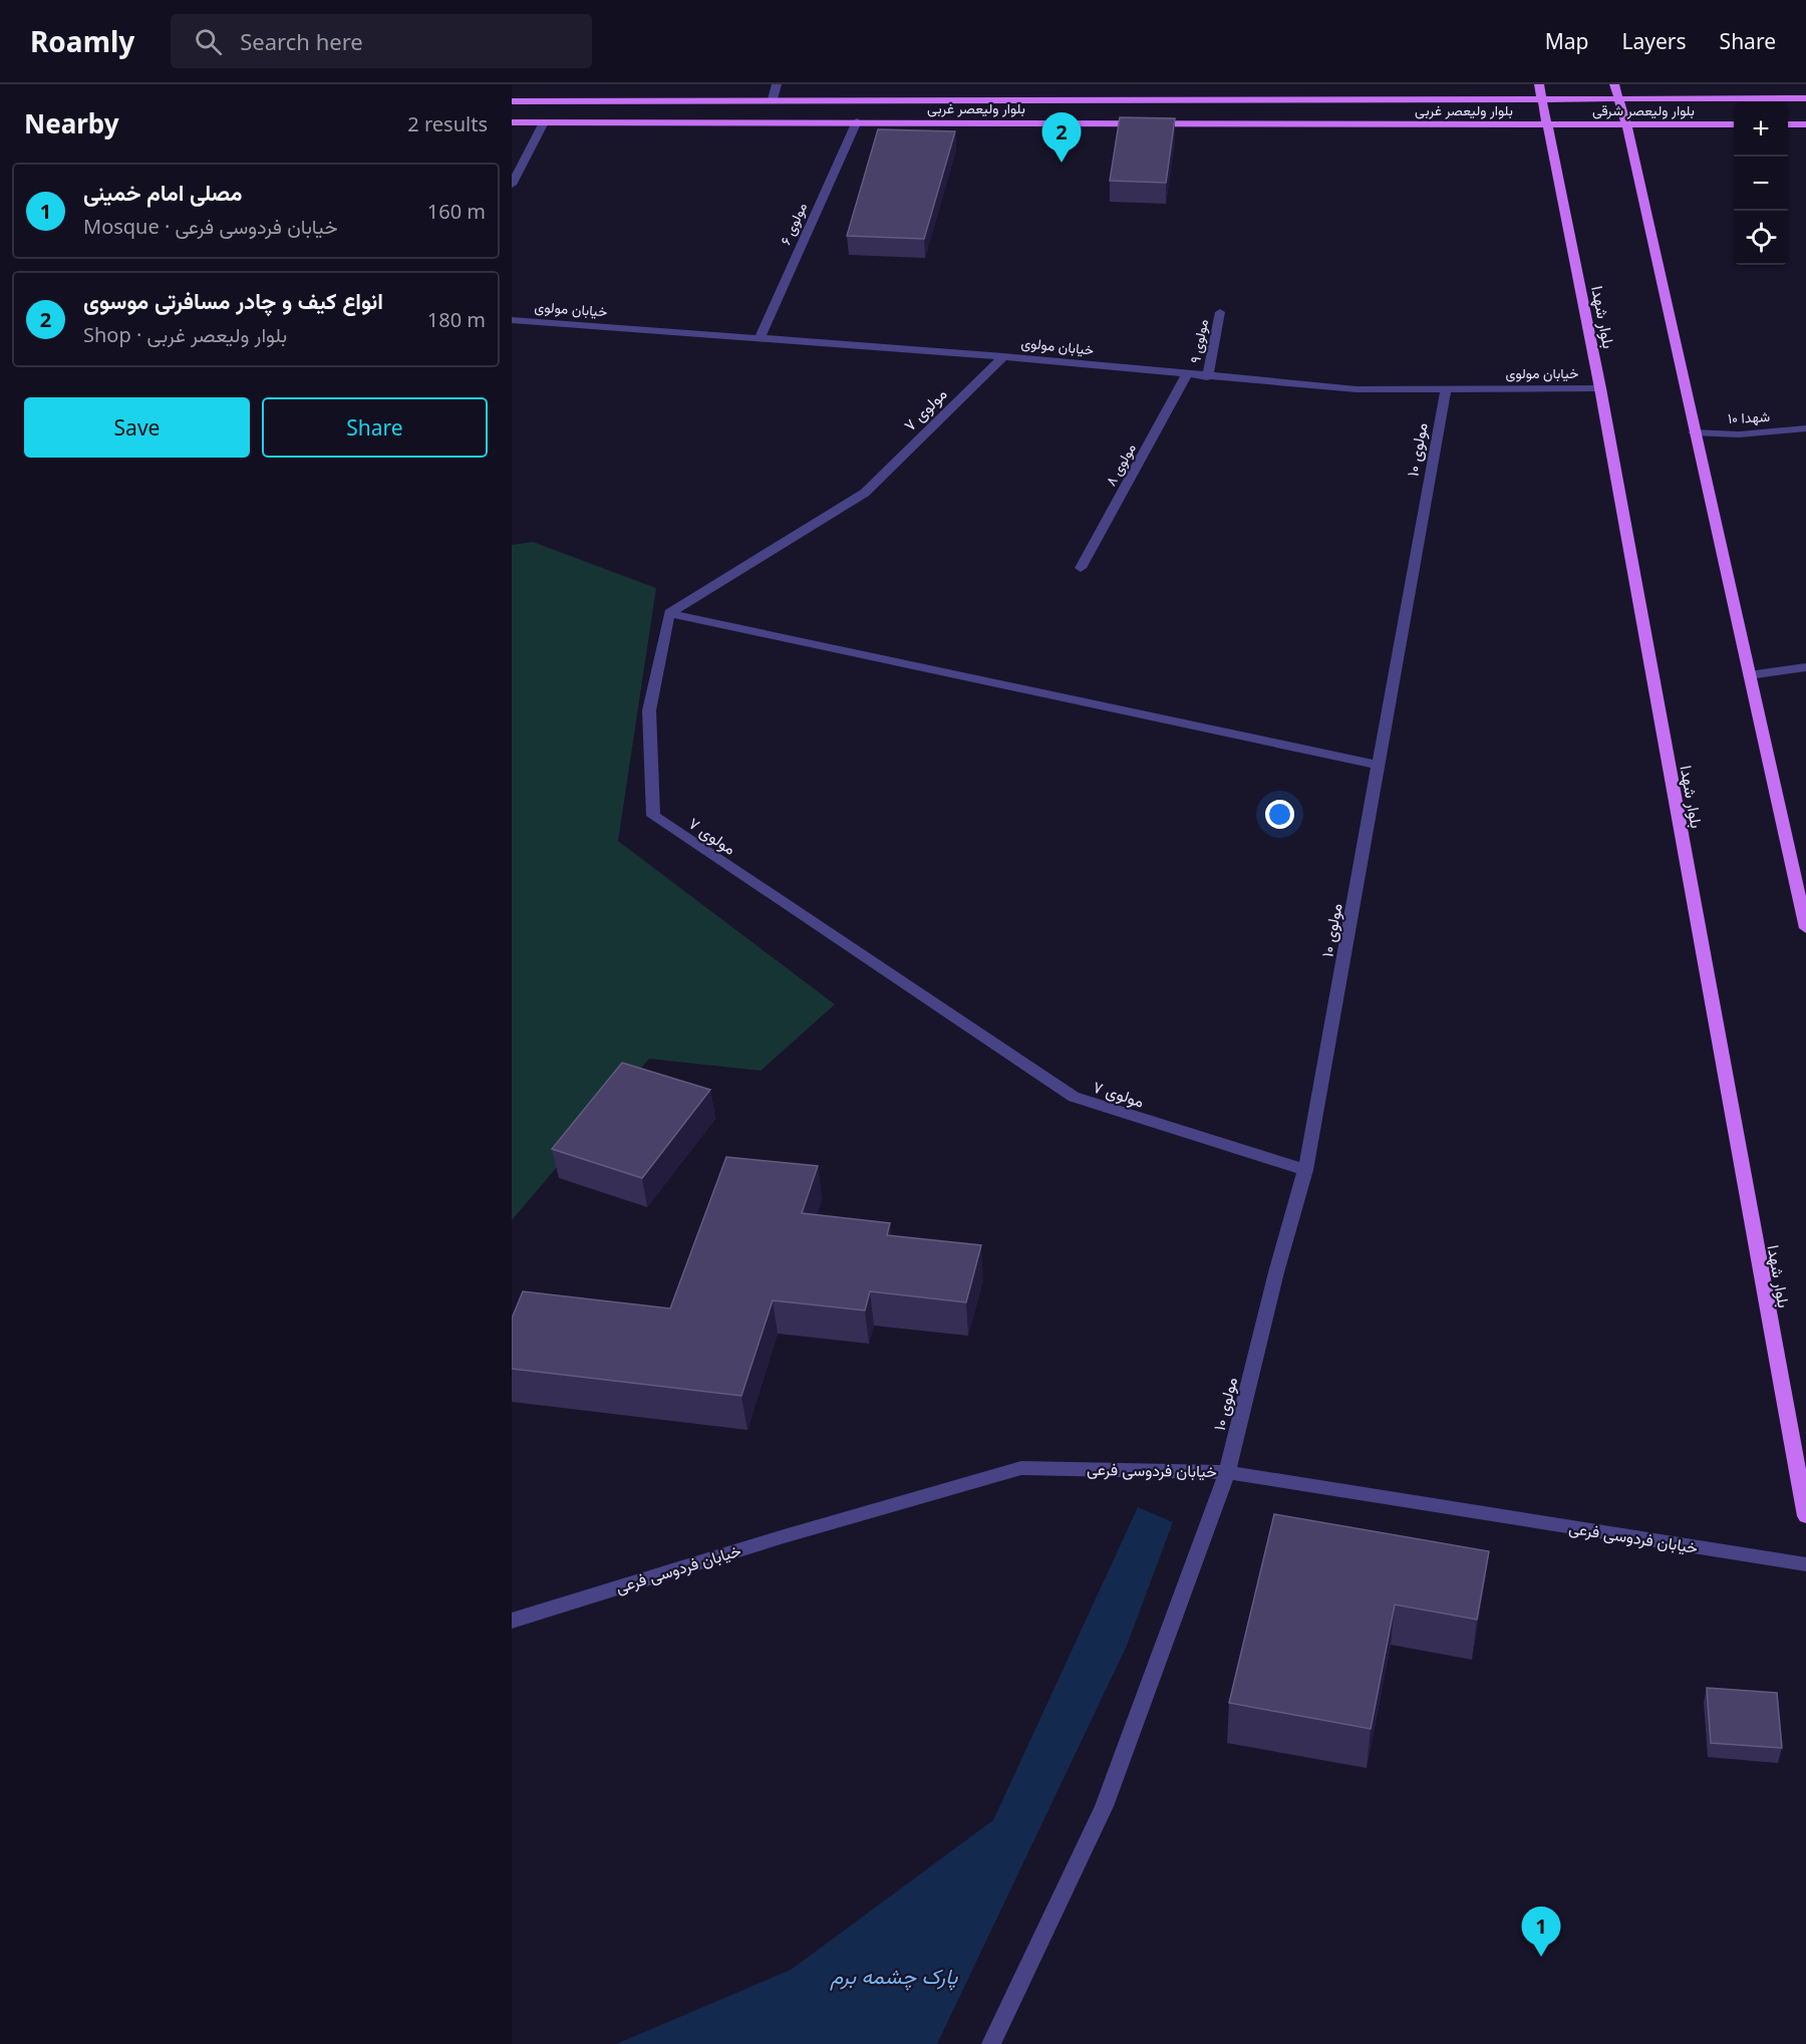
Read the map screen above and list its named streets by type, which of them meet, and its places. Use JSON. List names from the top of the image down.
{
  "streets": {
    "main road": ["بلوار ولیعصر غربی", "بلوار ولیعصر شرقی", "بلوار شهدا"],
    "street": [
      "مولوی ۶",
      "خیابان مولوی",
      "مولوی ۹",
      "مولوی ۷",
      "شهدا ۱۰",
      "مولوی ۱۰",
      "مولوی ۸",
      "خیابان فردوسی فرعی"
    ]
  },
  "crossings": [
    ["بلوار ولیعصر غربی", "بلوار ولیعصر شرقی"],
    ["بلوار ولیعصر غربی", "مولوی ۶"],
    ["بلوار ولیعصر غربی", "بلوار شهدا"],
    ["بلوار ولیعصر شرقی", "بلوار شهدا"],
    ["مولوی ۶", "خیابان مولوی"],
    ["خیابان مولوی", "بلوار شهدا"],
    ["خیابان مولوی", "مولوی ۹"],
    ["خیابان مولوی", "مولوی ۷"],
    ["خیابان مولوی", "مولوی ۱۰"],
    ["خیابان مولوی", "مولوی ۸"],
    ["مولوی ۷", "مولوی ۱۰"],
    ["مولوی ۱۰", "خیابان فردوسی فرعی"]
  ],
  "water": ["پارک چشمه برم"],
  "page": {
    "header": "Roamly",
    "search": "Search here",
    "nav": ["Map", "Layers", "Share"],
    "heading": ["Nearby", "2 results"],
    "map_buttons": ["+", "−"],
    "pins": ["2", "1"],
    "list": [
      {
        "mark": "1",
        "name": "مصلی امام خمینی",
        "note": "Mosque · خیابان فردوسی فرعی",
        "value": "160 m"
      },
      {
        "mark": "2",
        "name": "انواع کیف و چادر مسافرتی موسوی",
        "note": "Shop · بلوار ولیعصر غربی",
        "value": "180 m"
      }
    ],
    "buttons": ["Save", "Share"]
  }
}
